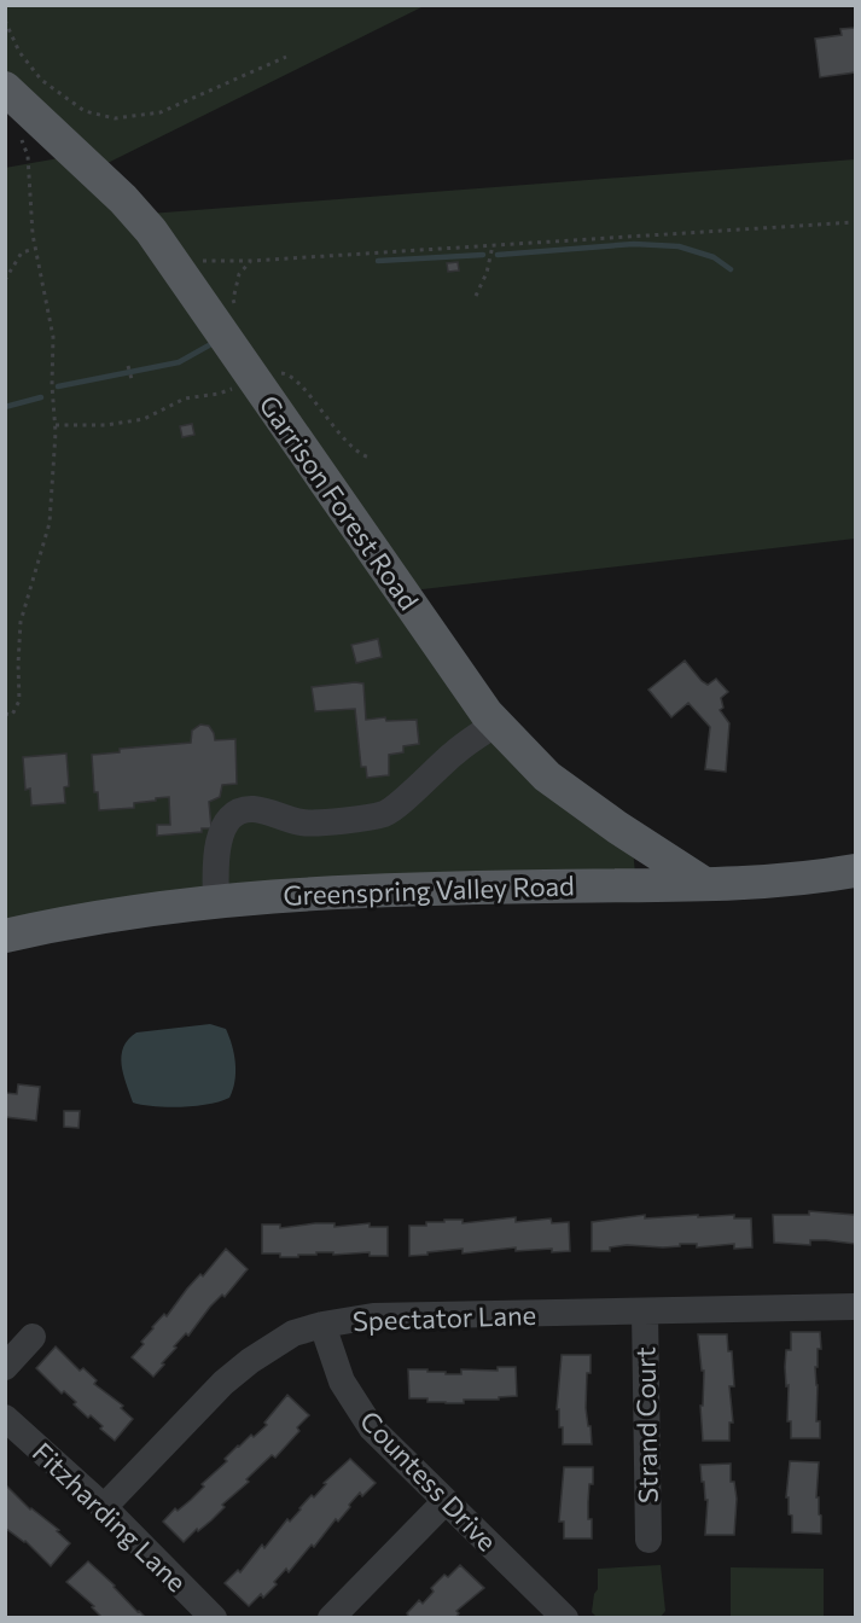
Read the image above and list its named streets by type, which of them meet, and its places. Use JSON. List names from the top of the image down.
{
  "streets": {
    "main road": ["Garrison Forest Road", "Greenspring Valley Road"],
    "street": [
      "Spectator Lane",
      "Strand Court",
      "Countess Drive",
      "Fitzharding Lane"
    ]
  },
  "crossings": [
    ["Garrison Forest Road", "Greenspring Valley Road"],
    ["Spectator Lane", "Strand Court"],
    ["Spectator Lane", "Countess Drive"],
    ["Spectator Lane", "Fitzharding Lane"]
  ]
}
